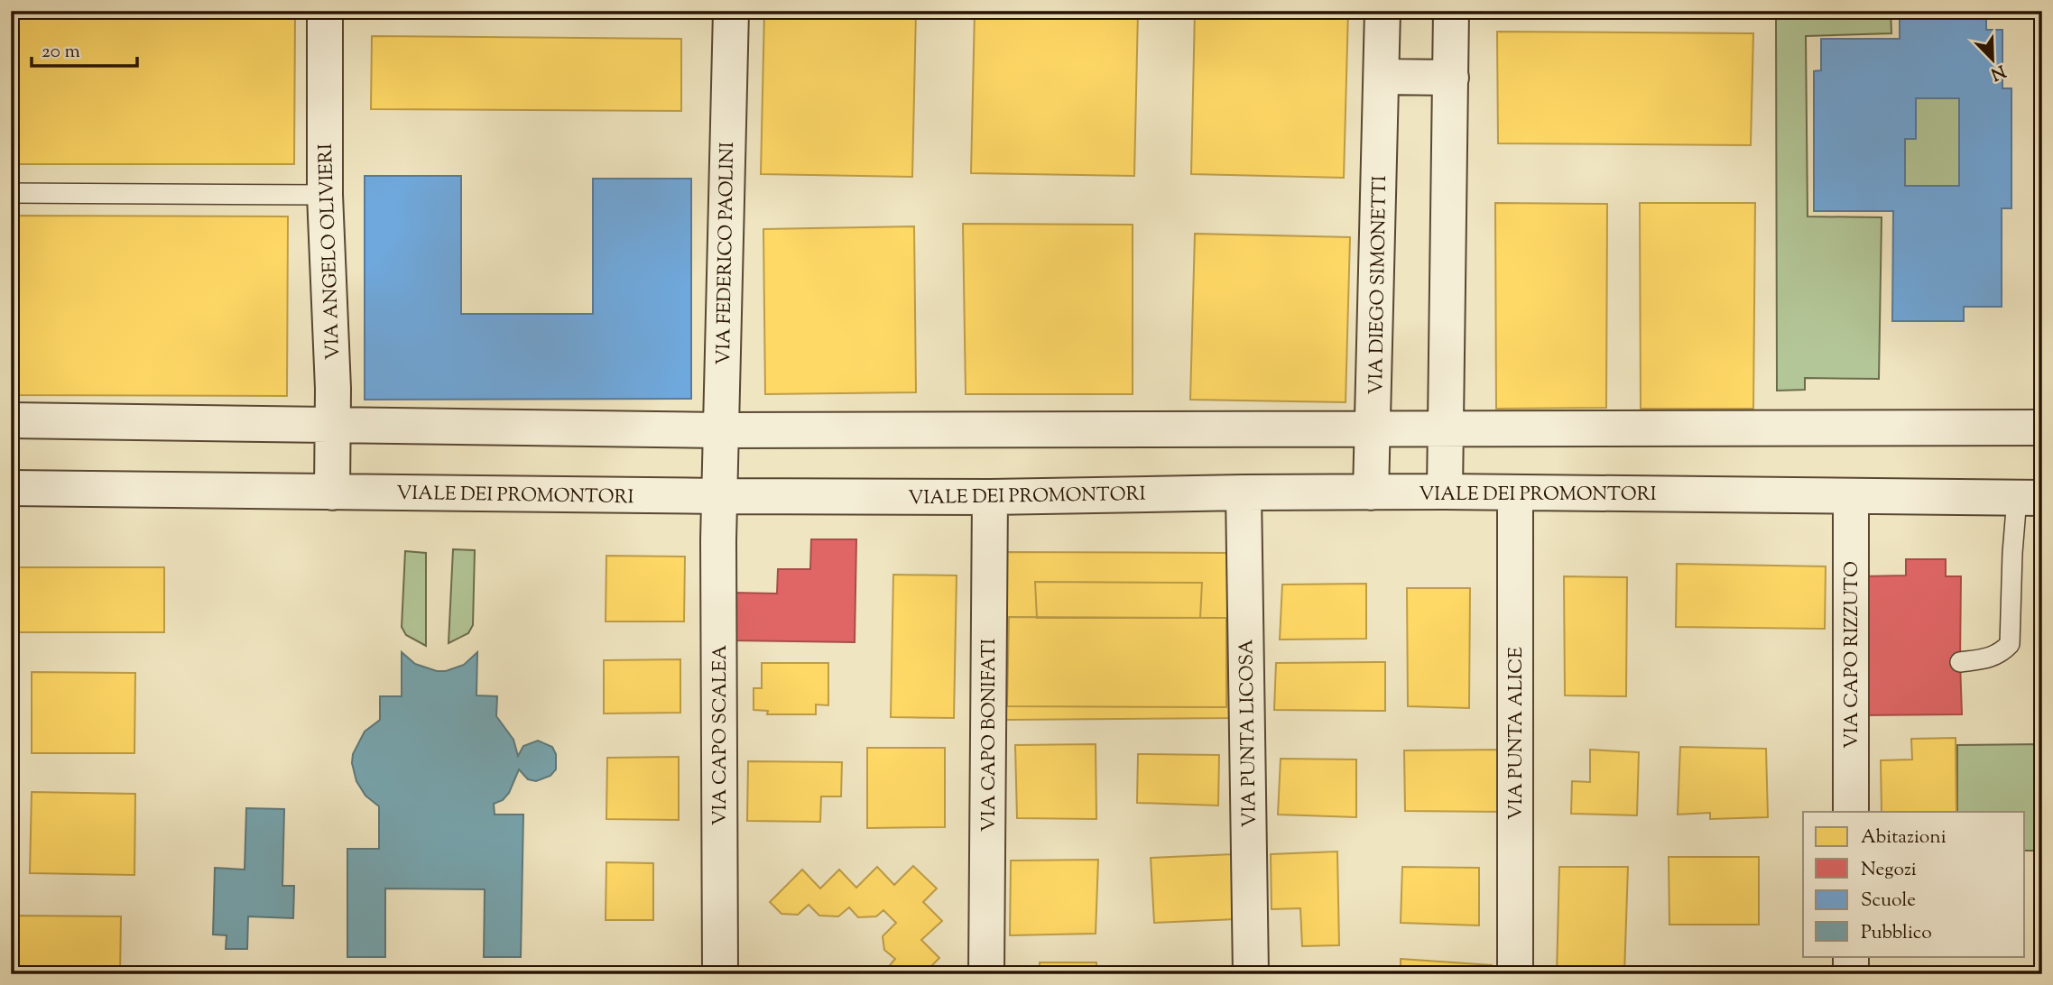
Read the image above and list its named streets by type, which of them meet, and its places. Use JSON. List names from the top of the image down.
{
  "streets": {
    "street": [
      "VIA ANGELO OLIVIERI",
      "VIA FEDERICO PAOLINI",
      "VIA DIEGO SIMONETTI",
      "VIALE DEI PROMONTORI",
      "VIA CAPO RIZZUTO",
      "VIA PUNTA LICOSA",
      "VIA PUNTA ALICE",
      "VIA CAPO SCALEA",
      "VIA CAPO BONIFATI"
    ]
  },
  "crossings": [
    ["VIA ANGELO OLIVIERI", "VIALE DEI PROMONTORI"],
    ["VIA FEDERICO PAOLINI", "VIALE DEI PROMONTORI"],
    ["VIA FEDERICO PAOLINI", "VIA CAPO SCALEA"],
    ["VIA DIEGO SIMONETTI", "VIALE DEI PROMONTORI"],
    ["VIALE DEI PROMONTORI", "VIA CAPO RIZZUTO"],
    ["VIALE DEI PROMONTORI", "VIA PUNTA LICOSA"],
    ["VIALE DEI PROMONTORI", "VIA PUNTA ALICE"],
    ["VIALE DEI PROMONTORI", "VIA CAPO SCALEA"],
    ["VIALE DEI PROMONTORI", "VIA CAPO BONIFATI"]
  ],
  "legend": [
    "Abitazioni",
    "Negozi",
    "Scuole",
    "Pubblico"
  ],
  "scale_bar": "20 m",
  "north": "bottom right"
}
